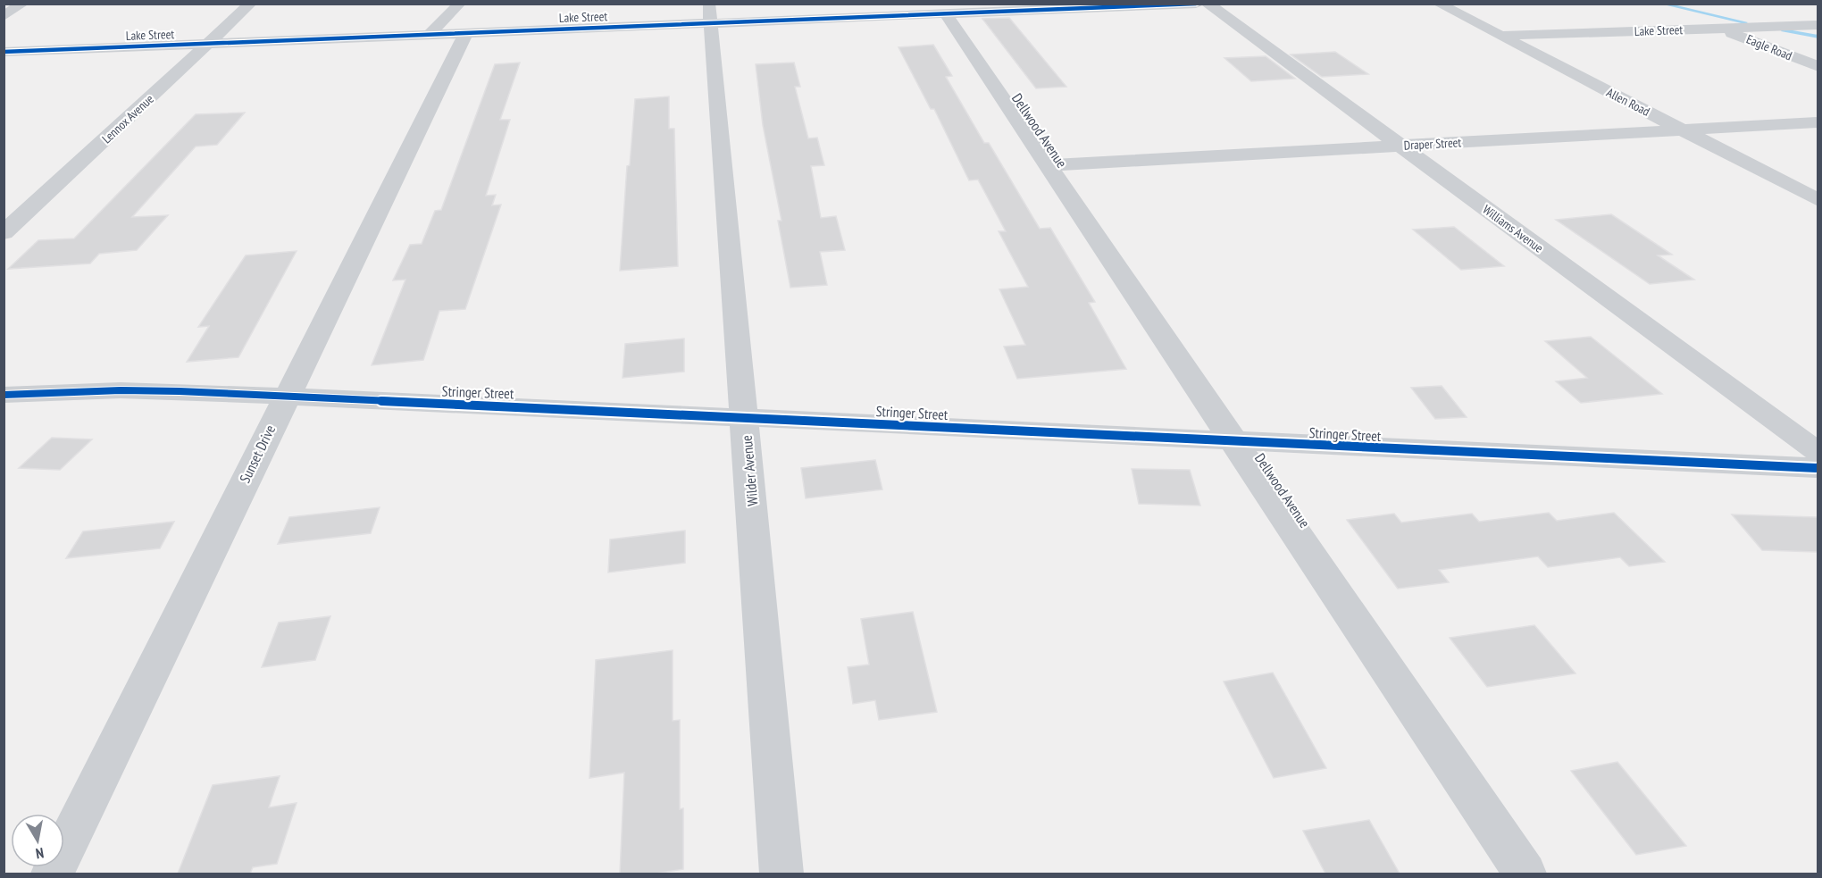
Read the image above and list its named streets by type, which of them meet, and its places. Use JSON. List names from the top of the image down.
{
  "streets": {
    "street": [
      "Lake Street",
      "Eagle Road",
      "Allen Road",
      "Lennox Avenue",
      "Dellwood Avenue",
      "Draper Street",
      "Williams Avenue",
      "Stringer Street",
      "Sunset Drive",
      "Wilder Avenue"
    ]
  },
  "crossings": [
    ["Lake Street", "Eagle Road"],
    ["Lake Street", "Allen Road"],
    ["Lake Street", "Lennox Avenue"],
    ["Lake Street", "Dellwood Avenue"],
    ["Lake Street", "Sunset Drive"],
    ["Lake Street", "Wilder Avenue"],
    ["Allen Road", "Draper Street"],
    ["Dellwood Avenue", "Draper Street"],
    ["Dellwood Avenue", "Stringer Street"],
    ["Draper Street", "Williams Avenue"],
    ["Stringer Street", "Sunset Drive"],
    ["Stringer Street", "Wilder Avenue"]
  ],
  "north": "bottom"
}
